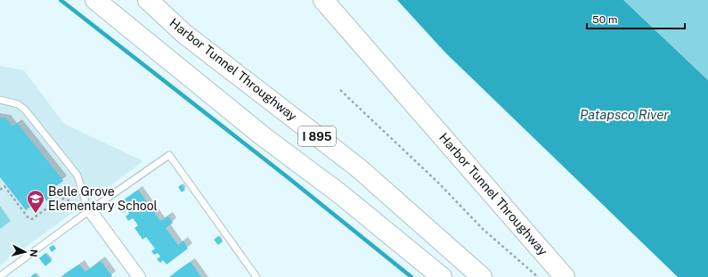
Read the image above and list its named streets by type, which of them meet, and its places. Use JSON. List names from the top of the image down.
{
  "streets": {
    "highway": ["Harbor Tunnel Throughway", "I 895"]
  },
  "water": ["Patapsco River"],
  "places": {
    "school or university": ["Belle Grove Elementary School"]
  },
  "scale_bar": "50 m",
  "north": "right"
}
